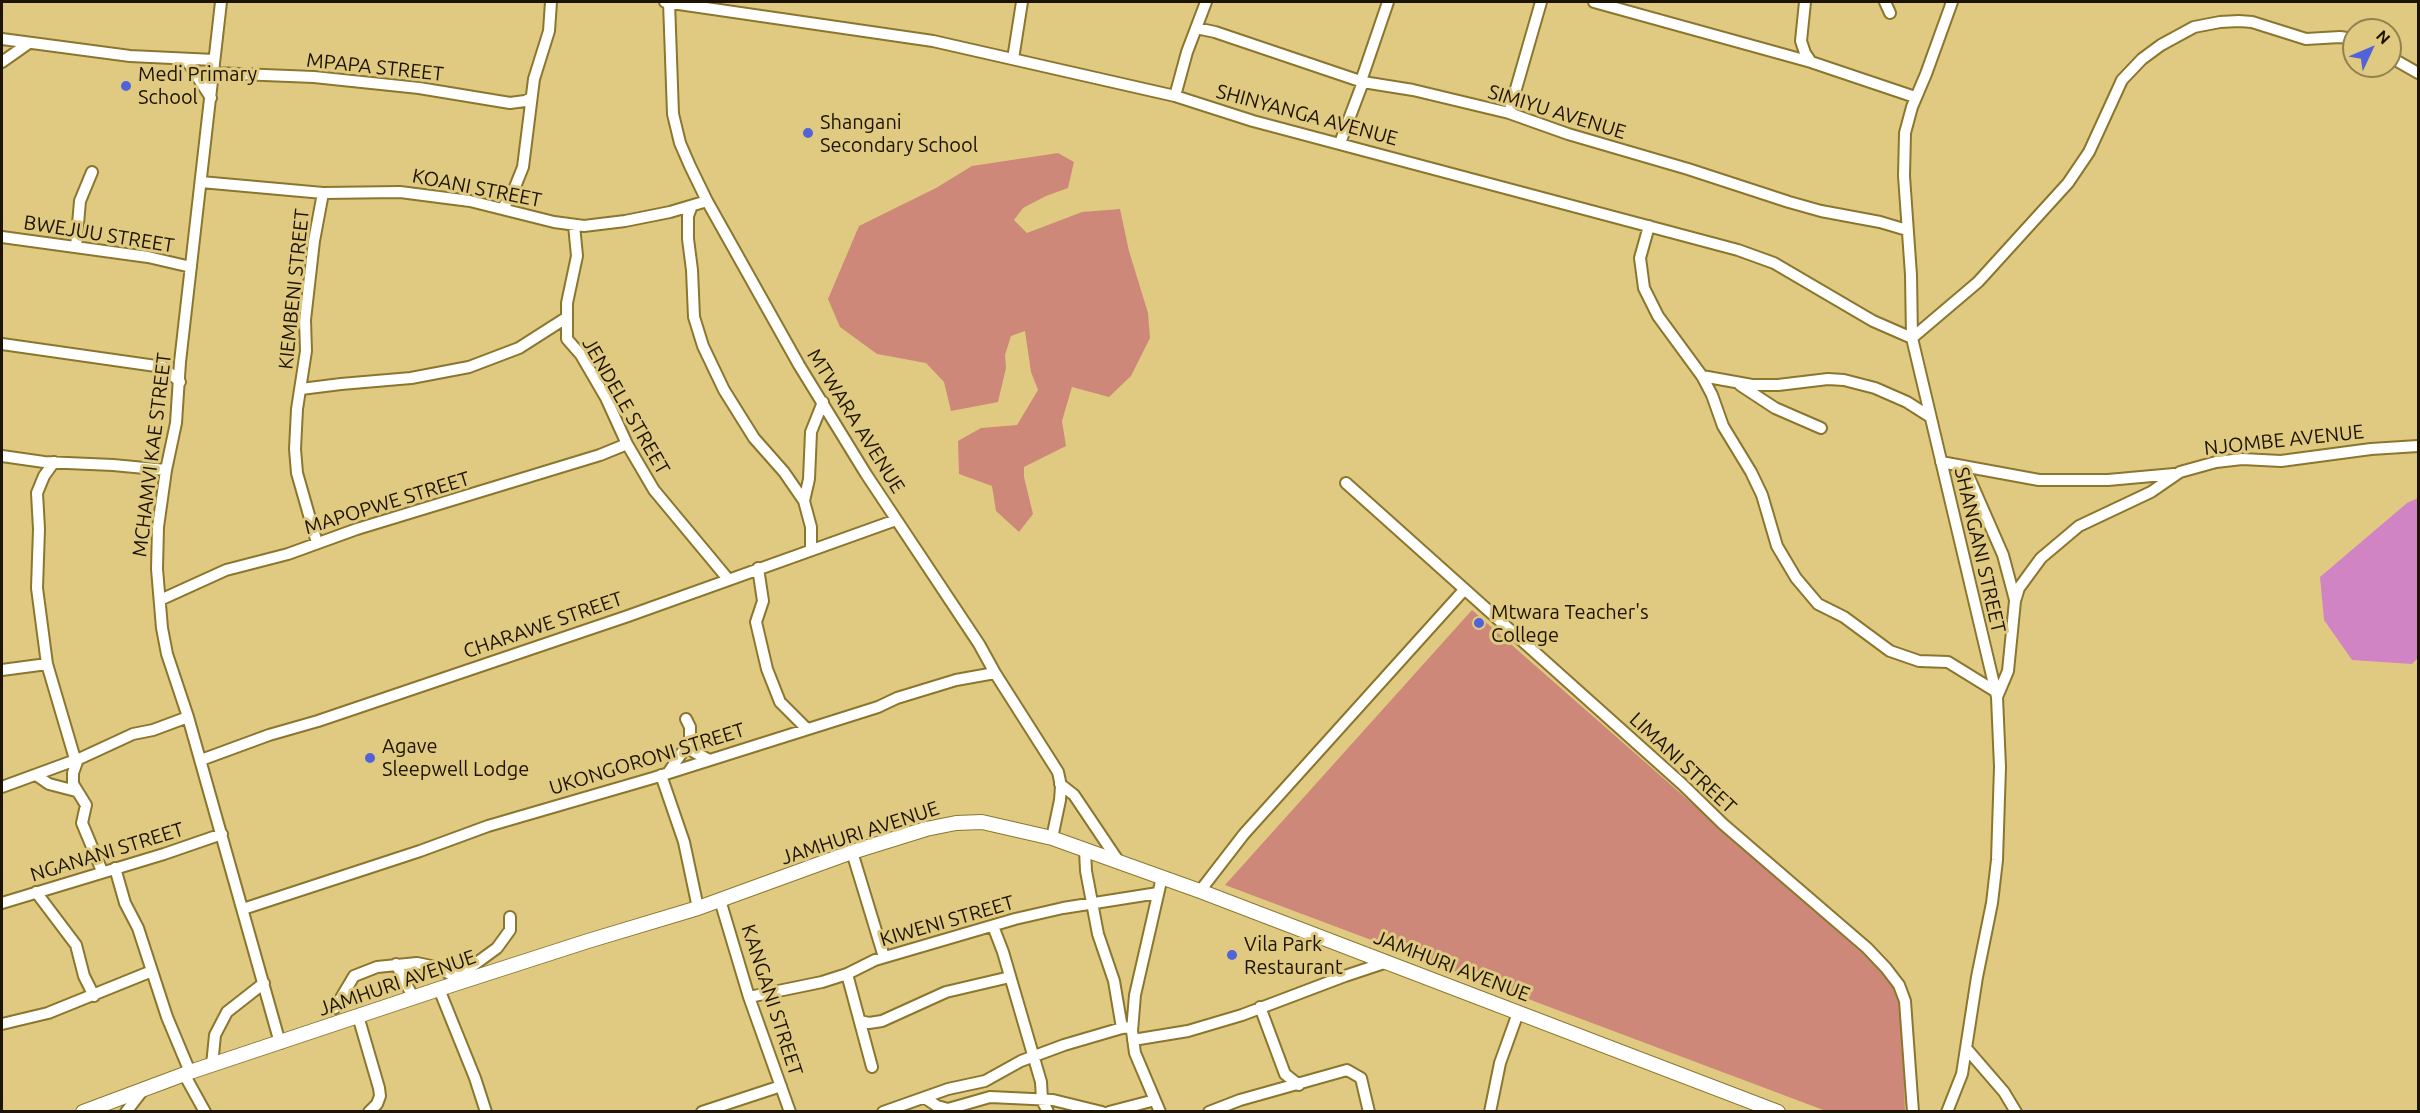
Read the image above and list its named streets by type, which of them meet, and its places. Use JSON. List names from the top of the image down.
{
  "streets": {
    "street": [
      "MPAPA STREET",
      "SIMIYU AVENUE",
      "SHINYANGA AVENUE",
      "KOANI STREET",
      "BWEJUU STREET",
      "KIEMBENI STREET",
      "JENDELE STREET",
      "MTWARA AVENUE",
      "NJOMBE AVENUE",
      "MCHAMVI KAE STREET",
      "MAPOPWE STREET",
      "SHANGANI STREET",
      "CHARAWE STREET",
      "UKONGORONI STREET",
      "LIMANI STREET",
      "JAMHURI AVENUE",
      "NGANANI STREET",
      "KIWENI STREET",
      "KANGANI STREET"
    ]
  },
  "crossings": [
    ["MPAPA STREET", "MCHAMVI KAE STREET"],
    ["SIMIYU AVENUE", "SHANGANI STREET"],
    ["SHINYANGA AVENUE", "MTWARA AVENUE"],
    ["SHINYANGA AVENUE", "SHANGANI STREET"],
    ["KOANI STREET", "KIEMBENI STREET"],
    ["KOANI STREET", "JENDELE STREET"],
    ["KOANI STREET", "MTWARA AVENUE"],
    ["KOANI STREET", "MCHAMVI KAE STREET"],
    ["BWEJUU STREET", "MCHAMVI KAE STREET"],
    ["KIEMBENI STREET", "JENDELE STREET"],
    ["KIEMBENI STREET", "MAPOPWE STREET"],
    ["JENDELE STREET", "MAPOPWE STREET"],
    ["JENDELE STREET", "CHARAWE STREET"],
    ["MTWARA AVENUE", "CHARAWE STREET"],
    ["MTWARA AVENUE", "UKONGORONI STREET"],
    ["MTWARA AVENUE", "JAMHURI AVENUE"],
    ["NJOMBE AVENUE", "SHANGANI STREET"],
    ["MCHAMVI KAE STREET", "MAPOPWE STREET"],
    ["MCHAMVI KAE STREET", "CHARAWE STREET"],
    ["MCHAMVI KAE STREET", "UKONGORONI STREET"],
    ["MCHAMVI KAE STREET", "JAMHURI AVENUE"],
    ["MCHAMVI KAE STREET", "NGANANI STREET"],
    ["JAMHURI AVENUE", "KANGANI STREET"],
    ["KIWENI STREET", "KANGANI STREET"]
  ],
  "places": [
    "Medi Primary School",
    "Shangani Secondary School",
    "Mtwara Teacher's College",
    "Agave Sleepwell Lodge",
    "Vila Park Restaurant"
  ],
  "north": "top right"
}
